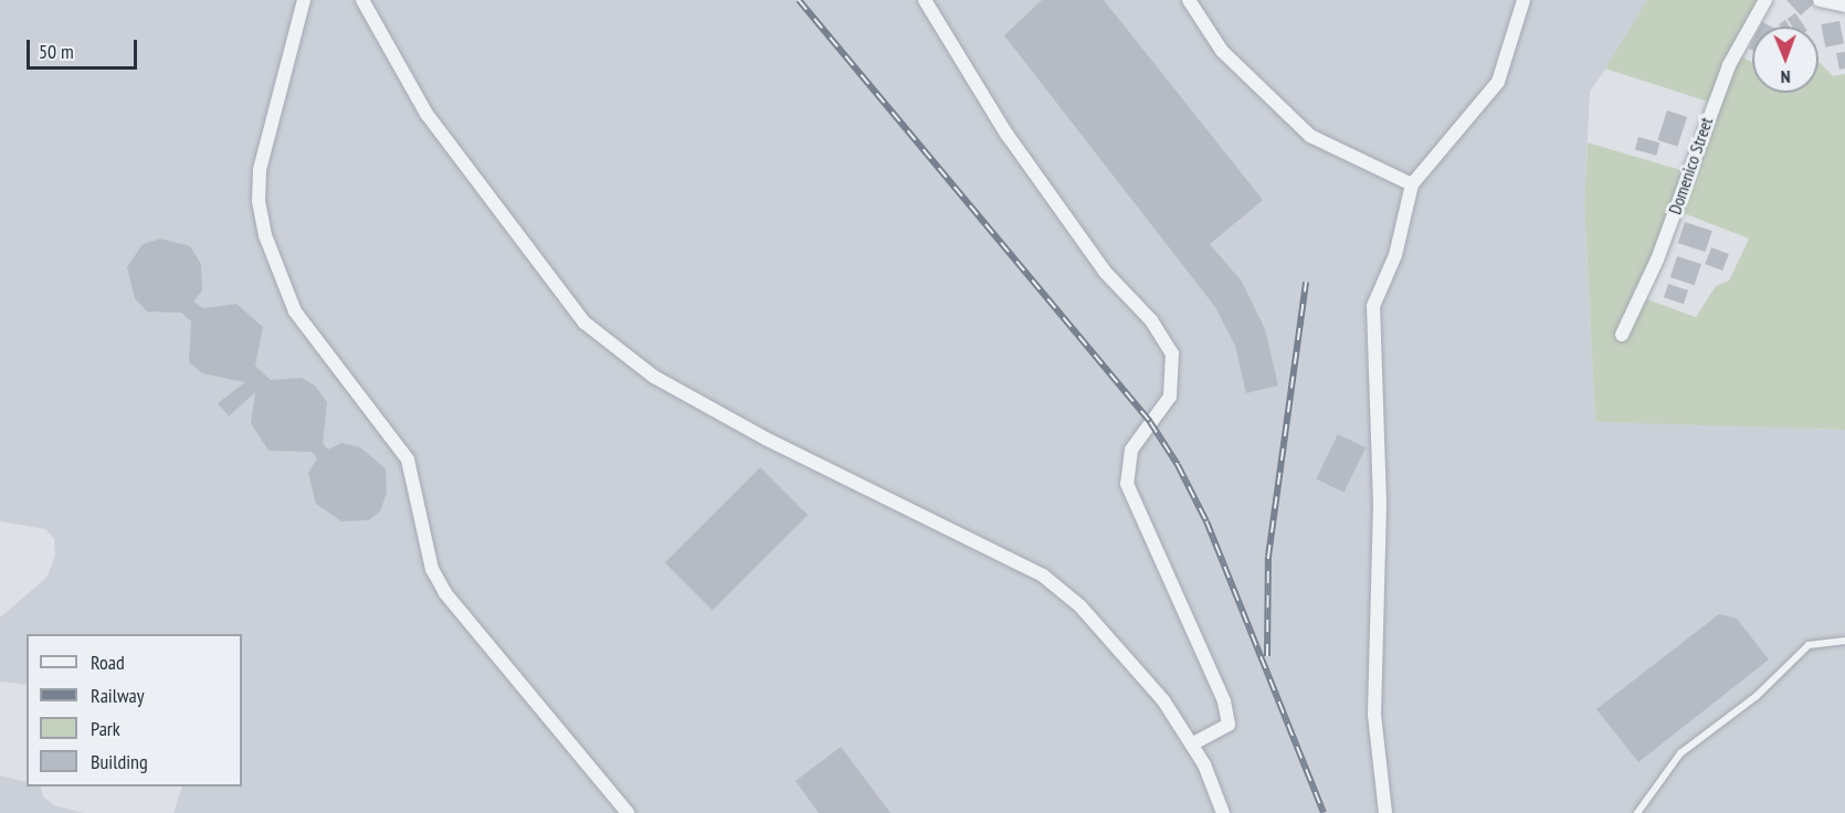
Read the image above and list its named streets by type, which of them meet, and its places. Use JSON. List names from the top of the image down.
{
  "streets": {
    "street": ["Domenico Street"]
  },
  "legend": [
    "Road",
    "Railway",
    "Park",
    "Building"
  ],
  "scale_bar": "50 m",
  "north": "bottom"
}
